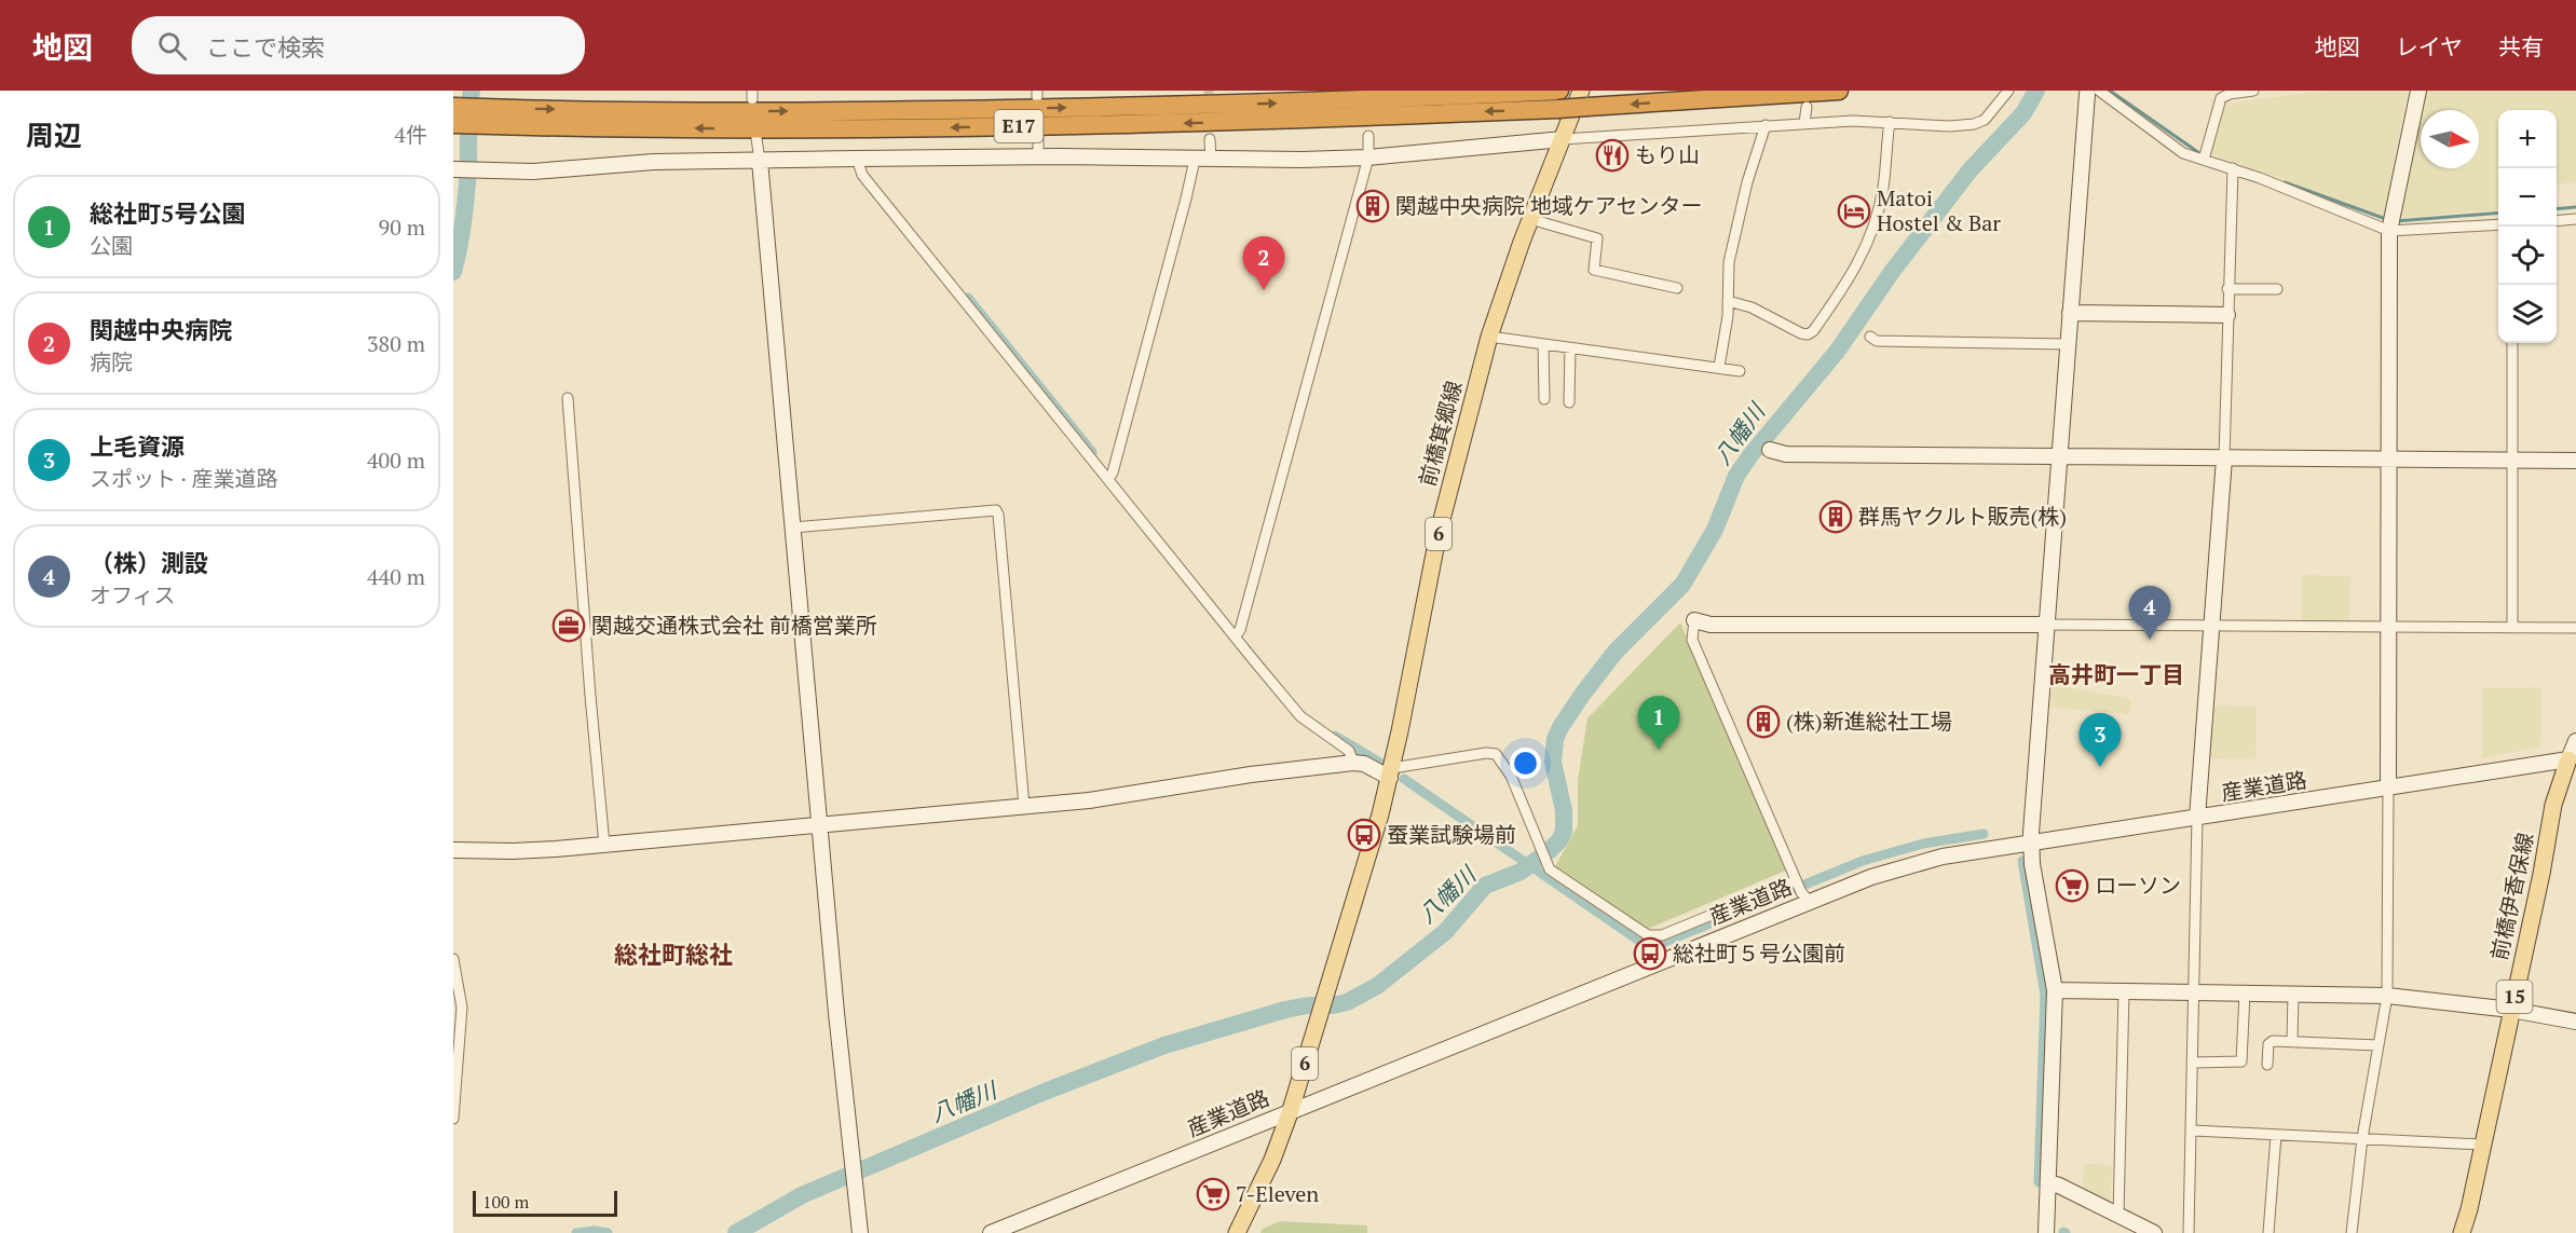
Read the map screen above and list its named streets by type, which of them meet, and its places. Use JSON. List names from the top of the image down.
{
  "streets": {
    "highway": ["E17"],
    "main road": [
      "前橋箕郷線",
      "6",
      "前橋伊香保線",
      "15"
    ],
    "street": ["産業道路"]
  },
  "crossings": [
    ["前橋箕郷線", "6"],
    ["前橋箕郷線", "産業道路"],
    ["6", "産業道路"],
    ["産業道路", "前橋伊香保線"]
  ],
  "districts": ["高井町一丁目", "総社町総社"],
  "water": ["八幡川"],
  "places": {
    "restaurant": ["もり山"],
    "building": ["関越中央病院 地域ケアセンター", "群馬ヤクルト販売(株)", "(株)新進総社工場"],
    "hotel": ["Matoi Hostel & Bar"],
    "office": ["関越交通株式会社 前橋営業所"],
    "bus stop": ["蚕業試験場前", "総社町５号公園前"],
    "supermarket": ["ローソン", "7-Eleven"]
  },
  "scale_bar": "100 m",
  "north": "right",
  "page": {
    "header": "地図",
    "search": "ここで検索",
    "nav": ["地図", "レイヤ", "共有"],
    "heading": ["周辺", "4件"],
    "map_buttons": ["+", "−"],
    "list": [
      {
        "mark": "1",
        "name": "総社町5号公園",
        "note": "公園",
        "value": "90 m"
      },
      {
        "mark": "2",
        "name": "関越中央病院",
        "note": "病院",
        "value": "380 m"
      },
      {
        "mark": "3",
        "name": "上毛資源",
        "note": "スポット · 産業道路",
        "value": "400 m"
      },
      {
        "mark": "4",
        "name": "（株）測設",
        "note": "オフィス",
        "value": "440 m"
      }
    ],
    "pins": [
      "2",
      "4",
      "1",
      "3"
    ],
    "scale": "100 m"
  }
}
